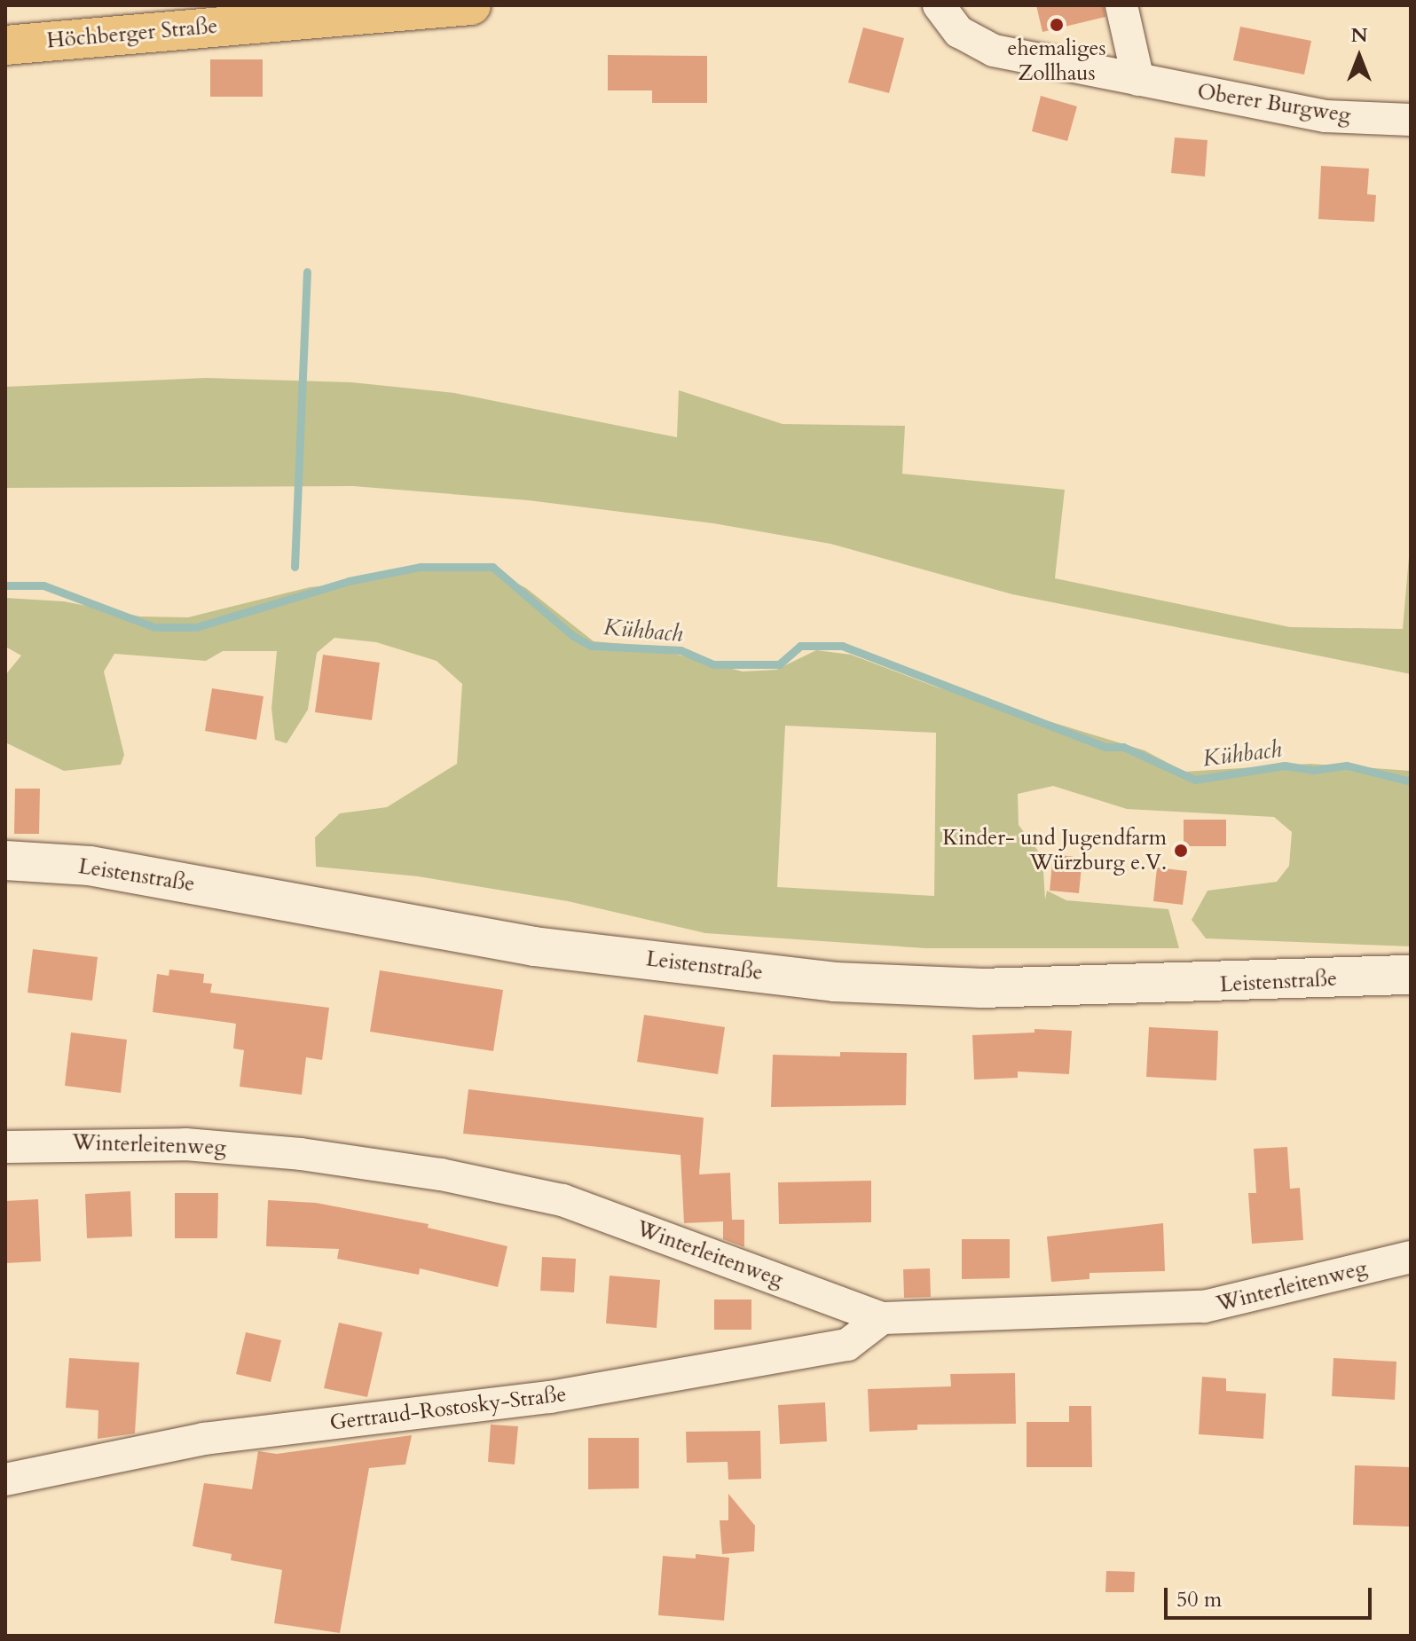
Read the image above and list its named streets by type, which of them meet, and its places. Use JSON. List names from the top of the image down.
{
  "streets": {
    "main road": ["Höchberger Straße", "Leistenstraße"],
    "street": ["Oberer Burgweg", "Winterleitenweg", "Gertraud-Rostosky-Straße"]
  },
  "crossings": [
    ["Winterleitenweg", "Gertraud-Rostosky-Straße"]
  ],
  "water": ["Kühbach"],
  "places": ["ehemaliges Zollhaus", "Kinder- und Jugendfarm Würzburg e.V."],
  "scale_bar": "50 m",
  "north": "top"
}
